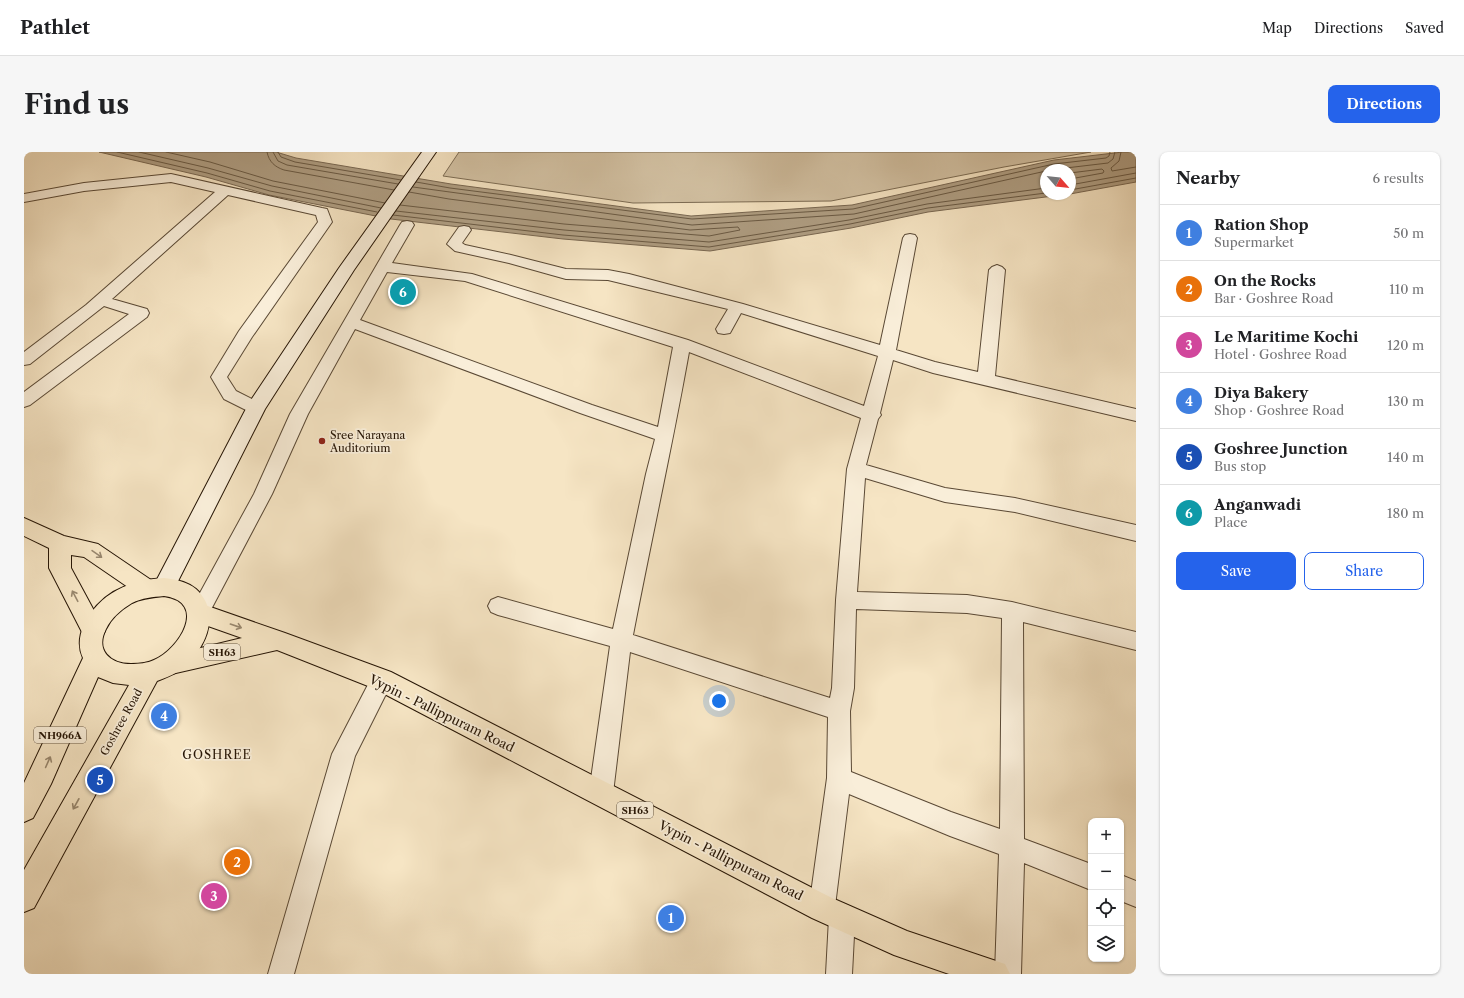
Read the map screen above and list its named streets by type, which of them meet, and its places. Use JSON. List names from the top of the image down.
{
  "streets": {
    "main road": [
      "SH63",
      "Vypin - Pallippuram Road",
      "Goshree Road",
      "NH966A"
    ]
  },
  "crossings": [
    ["SH63", "Vypin - Pallippuram Road"],
    ["SH63", "Goshree Road"],
    ["SH63", "NH966A"],
    ["Vypin - Pallippuram Road", "Goshree Road"],
    ["Vypin - Pallippuram Road", "NH966A"],
    ["Goshree Road", "NH966A"]
  ],
  "districts": ["GOSHREE"],
  "places": ["Sree Narayana Auditorium"],
  "north": "bottom right",
  "page": {
    "header": "Pathlet",
    "nav": ["Map", "Directions", "Saved"],
    "buttons": [
      "Directions",
      ["Save", "Share"]
    ],
    "title": "Find us",
    "heading": ["Nearby", "6 results"],
    "list": [
      {
        "mark": "1",
        "name": "Ration Shop",
        "note": "Supermarket",
        "value": "50 m"
      },
      {
        "mark": "2",
        "name": "On the Rocks",
        "note": "Bar · Goshree Road",
        "value": "110 m"
      },
      {
        "mark": "3",
        "name": "Le Maritime Kochi",
        "note": "Hotel · Goshree Road",
        "value": "120 m"
      },
      {
        "mark": "4",
        "name": "Diya Bakery",
        "note": "Shop · Goshree Road",
        "value": "130 m"
      },
      {
        "mark": "5",
        "name": "Goshree Junction",
        "note": "Bus stop",
        "value": "140 m"
      },
      {
        "mark": "6",
        "name": "Anganwadi",
        "note": "Place",
        "value": "180 m"
      }
    ],
    "pins": [
      "6",
      "4",
      "5",
      "2",
      "3",
      "1"
    ],
    "map_buttons": ["+", "−"]
  }
}
